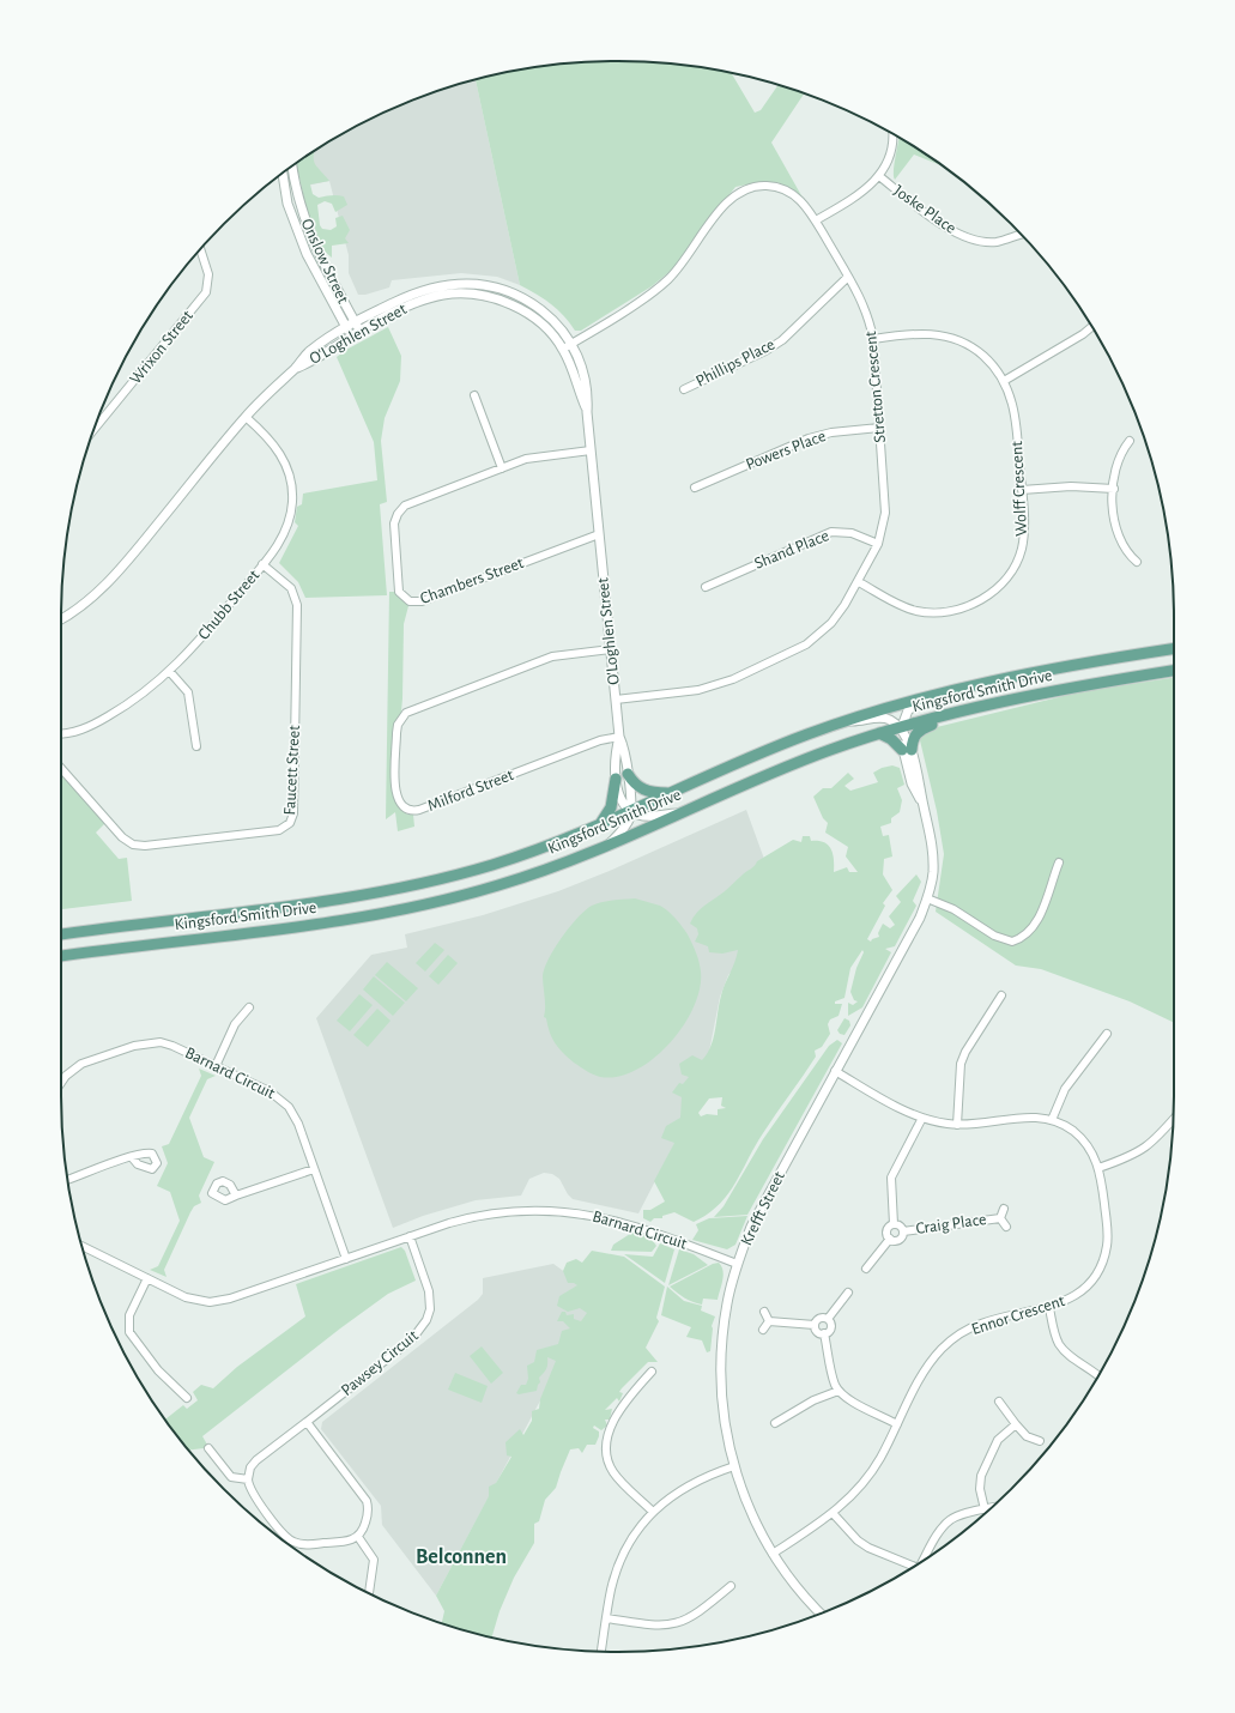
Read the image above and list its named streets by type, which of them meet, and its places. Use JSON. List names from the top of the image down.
{
  "streets": {
    "main road": ["Kingsford Smith Drive"],
    "street": [
      "Joske Place",
      "Onslow Street",
      "O'Loghlen Street",
      "Wrixon Street",
      "Phillips Place",
      "Stretton Crescent",
      "Powers Place",
      "Wolff Crescent",
      "Shand Place",
      "Chambers Street",
      "Chubb Street",
      "Faucett Street",
      "Milford Street",
      "Barnard Circuit",
      "Krefft Street",
      "Craig Place",
      "Ennor Crescent",
      "Pawsey Circuit"
    ]
  },
  "crossings": [
    ["Onslow Street", "O'Loghlen Street"],
    ["O'Loghlen Street", "Stretton Crescent"],
    ["O'Loghlen Street", "Chambers Street"],
    ["O'Loghlen Street", "Chubb Street"],
    ["O'Loghlen Street", "Kingsford Smith Drive"],
    ["O'Loghlen Street", "Milford Street"],
    ["Phillips Place", "Stretton Crescent"],
    ["Stretton Crescent", "Powers Place"],
    ["Stretton Crescent", "Wolff Crescent"],
    ["Stretton Crescent", "Shand Place"],
    ["Chubb Street", "Faucett Street"],
    ["Kingsford Smith Drive", "Krefft Street"],
    ["Barnard Circuit", "Krefft Street"],
    ["Barnard Circuit", "Pawsey Circuit"],
    ["Krefft Street", "Ennor Crescent"]
  ],
  "districts": ["Belconnen"]
}
